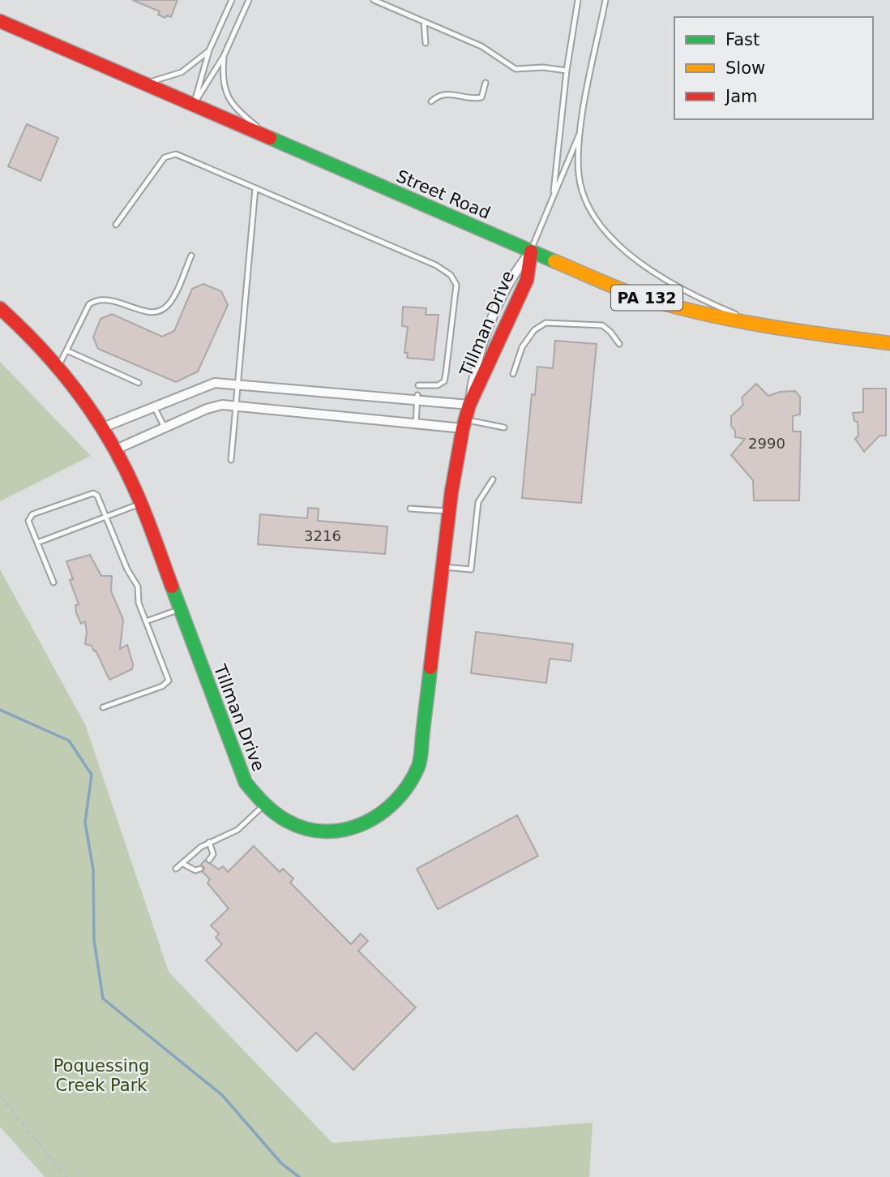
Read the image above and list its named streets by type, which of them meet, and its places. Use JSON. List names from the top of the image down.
{
  "streets": {
    "street": ["Street Road", "PA 132", "Tillman Drive"]
  },
  "crossings": [
    ["Street Road", "Tillman Drive"]
  ],
  "parks": ["Poquessing Creek Park"],
  "house_numbers": ["2990", "3216"],
  "legend": ["Fast", "Slow", "Jam"]
}
